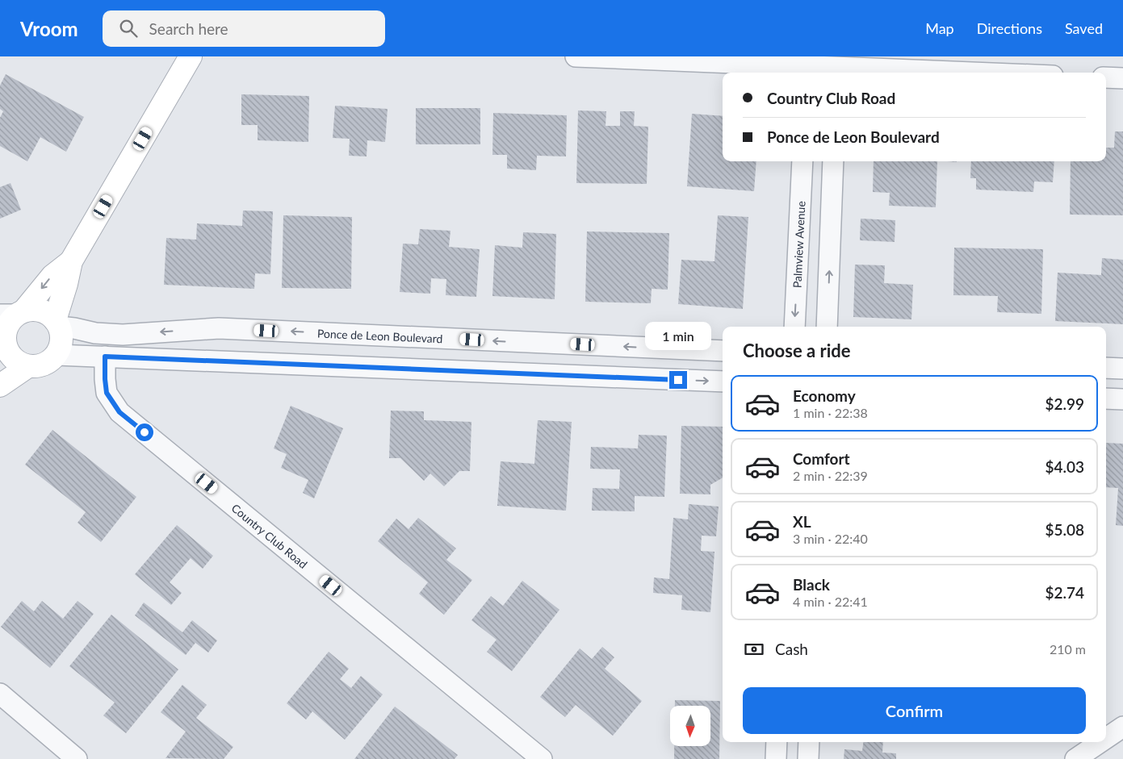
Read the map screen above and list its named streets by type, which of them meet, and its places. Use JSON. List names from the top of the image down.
{
  "streets": {
    "street": ["Palmview Avenue", "Ponce de Leon Boulevard", "Country Club Road"]
  },
  "north": "bottom",
  "page": {
    "header": "Vroom",
    "search": "Search here",
    "nav": ["Map", "Directions", "Saved"],
    "banner": ["Country Club Road", "Ponce de Leon Boulevard"],
    "bubble": "1 min",
    "heading": "Choose a ride",
    "list": [
      {
        "name": "Economy",
        "note": "1 min · 22:38",
        "value": "$2.99"
      },
      {
        "name": "Comfort",
        "note": "2 min · 22:39",
        "value": "$4.03"
      },
      {
        "name": "XL",
        "note": "3 min · 22:40",
        "value": "$5.08"
      },
      {
        "name": "Black",
        "note": "4 min · 22:41",
        "value": "$2.74"
      }
    ],
    "pay": ["Cash", "210 m"],
    "buttons": "Confirm"
  }
}
